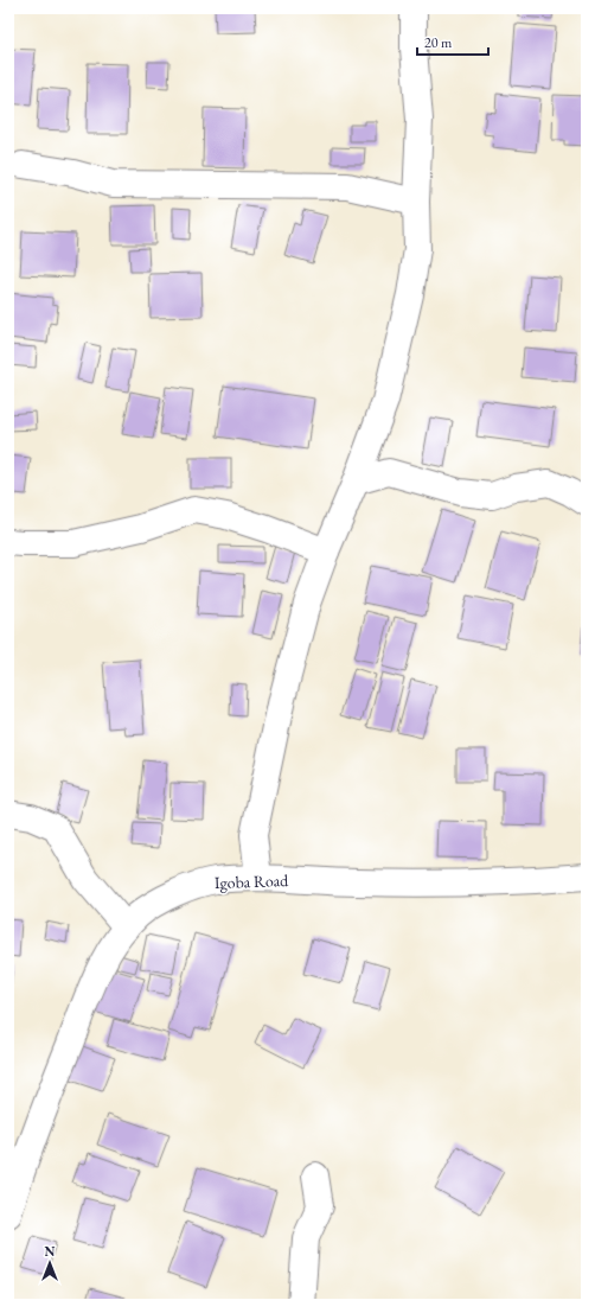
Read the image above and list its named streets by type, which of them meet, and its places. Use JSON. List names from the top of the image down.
{
  "streets": {
    "street": ["Igoba Road"]
  },
  "scale_bar": "20 m",
  "north": "top"
}
